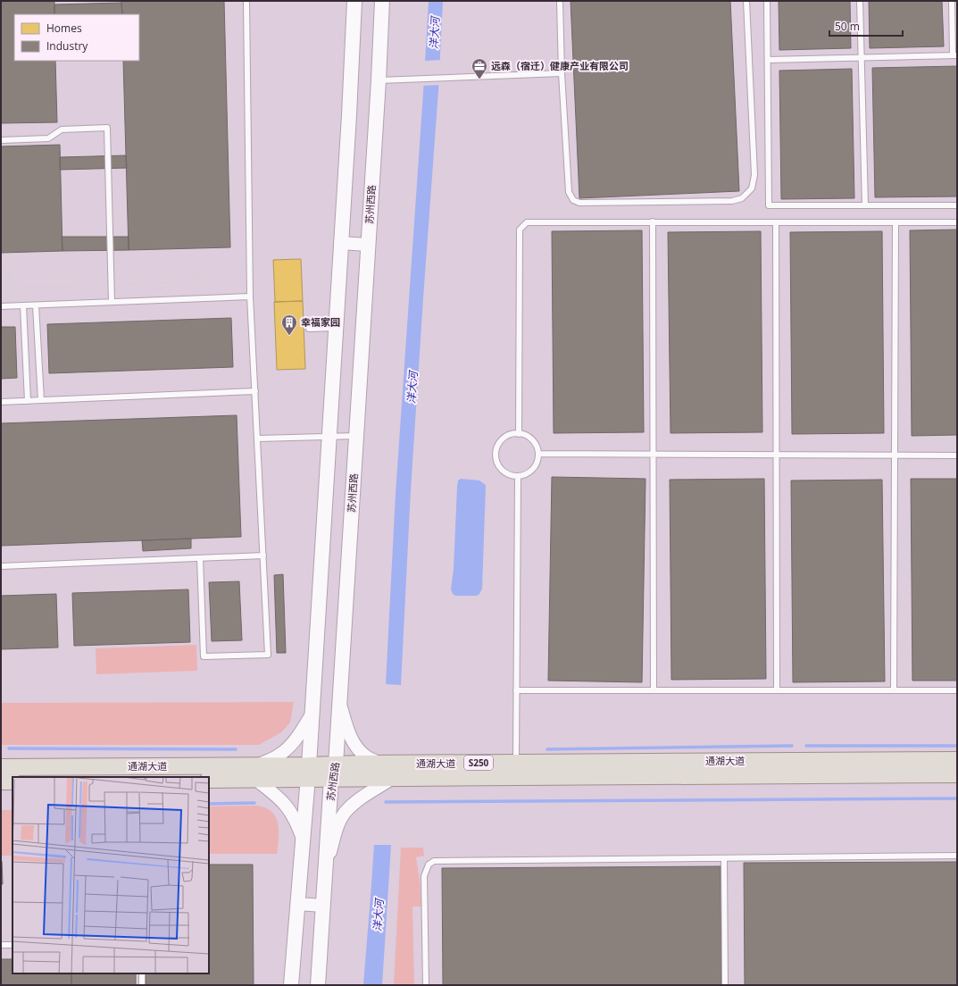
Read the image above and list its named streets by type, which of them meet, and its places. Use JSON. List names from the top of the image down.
{
  "streets": {
    "main road": ["苏州西路", "通湖大道", "S250"]
  },
  "crossings": [
    ["苏州西路", "通湖大道"]
  ],
  "water": ["洋大河"],
  "places": {
    "office": ["远森（宿迁）健康产业有限公司"],
    "building": ["幸福家园"]
  },
  "legend": ["Homes", "Industry"],
  "scale_bar": "50 m"
}
